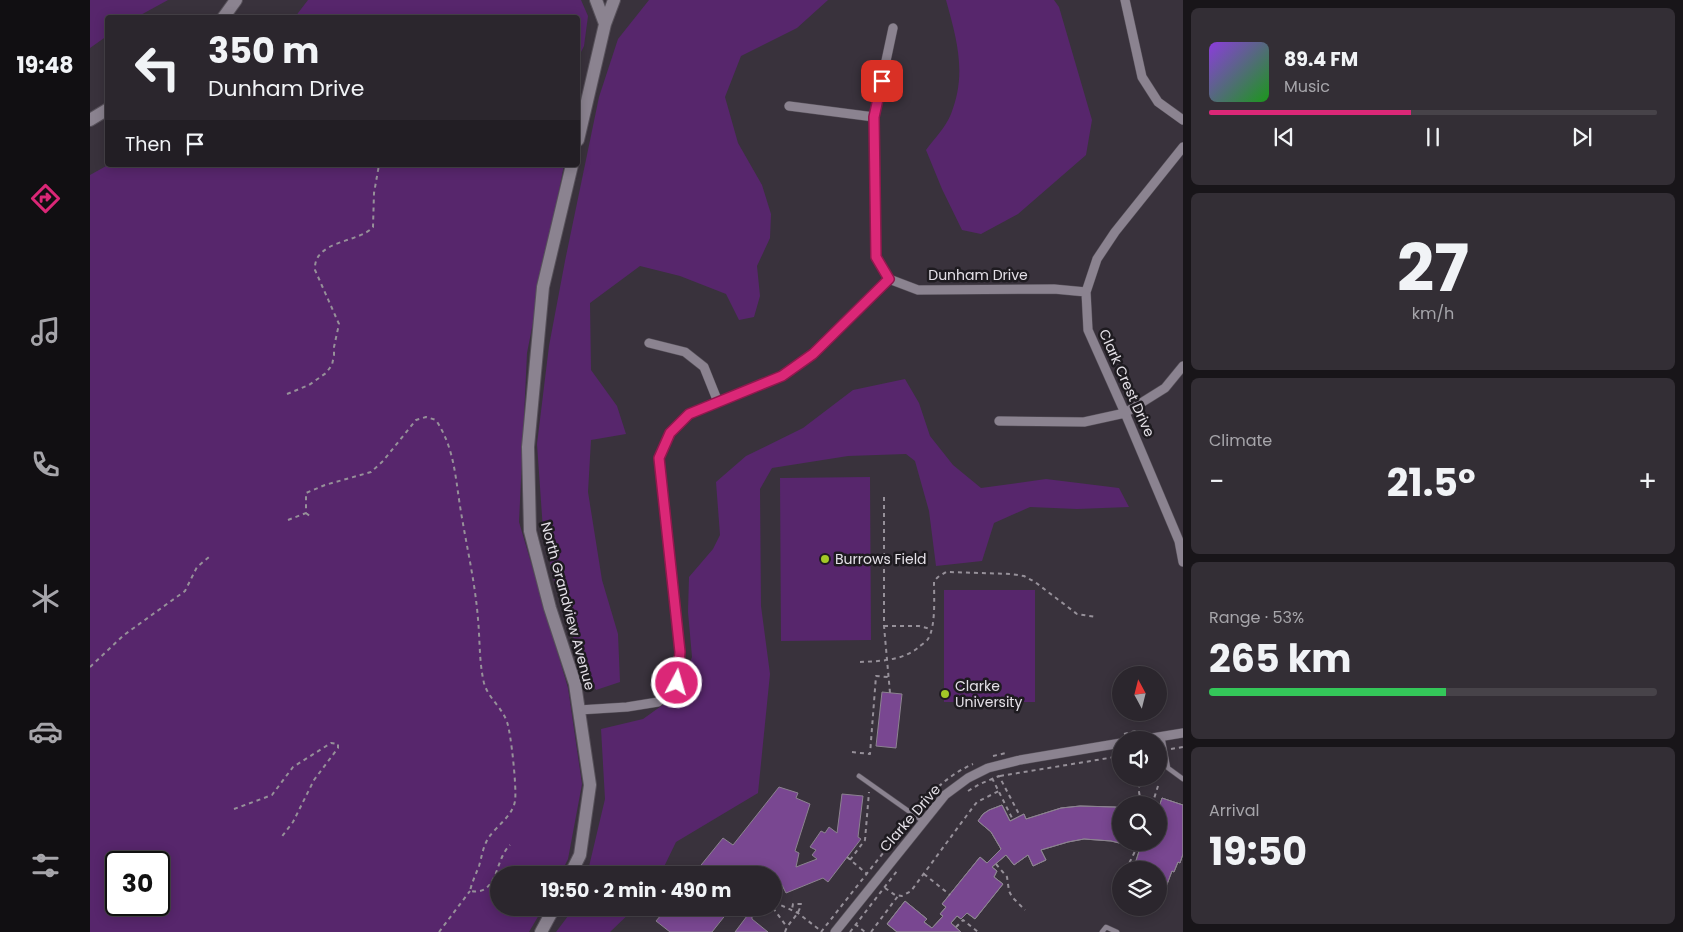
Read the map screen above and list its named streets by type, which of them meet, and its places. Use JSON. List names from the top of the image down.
{
  "streets": {
    "street": [
      "Dunham Drive",
      "Clark Crest Drive",
      "North Grandview Avenue",
      "Clarke Drive"
    ]
  },
  "crossings": [
    ["Dunham Drive", "Clark Crest Drive"]
  ],
  "places": ["Burrows Field", "Clarke University"],
  "north": "top",
  "page": {
    "tabs": "19:48",
    "turn": ["350 m", "Dunham Drive"],
    "song": ["89.4 FM", "Music"],
    "then": "Then",
    "tile": [
      ["27", "km/h"],
      "Climate",
      ["Range · 53%", "265 km"],
      ["Arrival", "19:50"]
    ],
    "heat": ["−", "21.5°", "+"],
    "limit": "30",
    "trip": "19:50 · 2 min · 490 m"
  }
}
